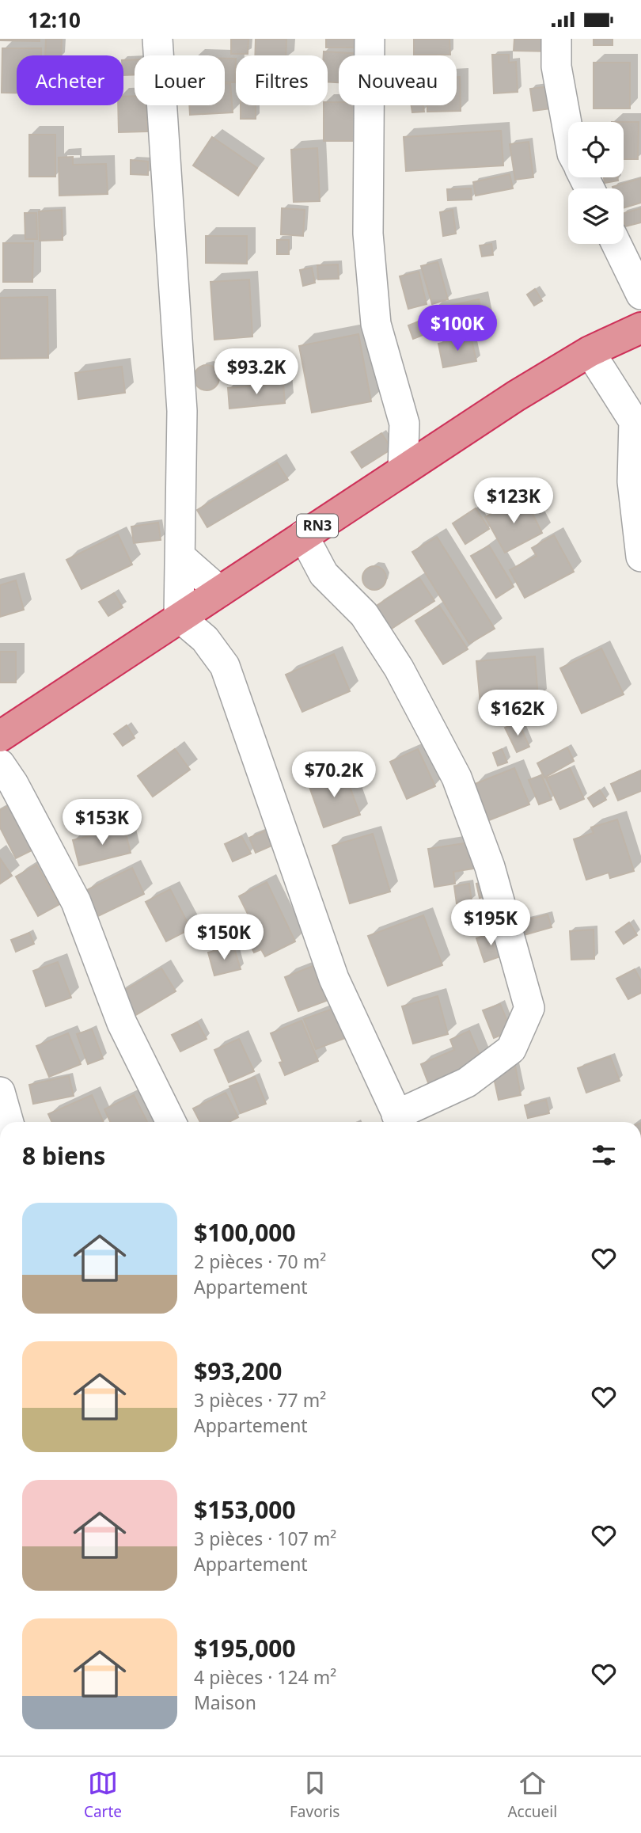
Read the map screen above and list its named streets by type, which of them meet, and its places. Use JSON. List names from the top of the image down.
{
  "streets": {
    "highway": ["RN3"]
  },
  "page": {
    "status": "12:10",
    "chip": [
      "Acheter",
      "Louer",
      "Filtres",
      "Nouveau"
    ],
    "price": [
      "$100K",
      "$93.2K",
      "$123K",
      "$162K",
      "$70.2K",
      "$153K",
      "$195K",
      "$150K"
    ],
    "heading": "8 biens",
    "list": [
      {
        "name": "$100,000",
        "note": "2 pièces · 70 m² · Appartement"
      },
      {
        "name": "$93,200",
        "note": "3 pièces · 77 m² · Appartement"
      },
      {
        "name": "$153,000",
        "note": "3 pièces · 107 m² · Appartement"
      },
      {
        "name": "$195,000",
        "note": "4 pièces · 124 m² · Maison"
      }
    ],
    "tabs": ["Carte", "Favoris", "Accueil"]
  }
}
